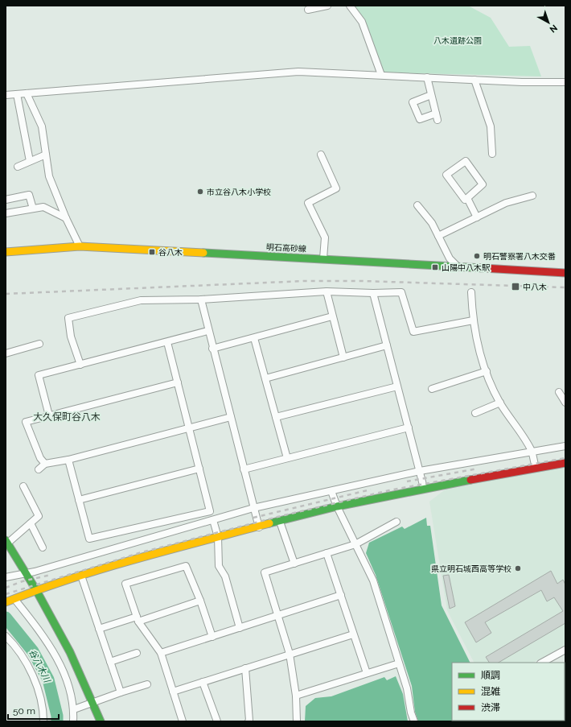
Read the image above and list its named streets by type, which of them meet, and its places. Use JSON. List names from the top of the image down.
{
  "streets": {
    "street": ["明石高砂線"]
  },
  "districts": ["大久保町谷八木"],
  "water": ["谷八木川"],
  "parks": ["八木遺跡公園"],
  "places": {
    "other": ["市立谷八木小学校", "明石警察署八木交番", "県立明石城西高等学校"],
    "transit": ["谷八木", "山陽中八木駅", "中八木"]
  },
  "legend": ["順調", "混雑", "渋滞"],
  "scale_bar": "50 m",
  "north": "bottom right"
}
